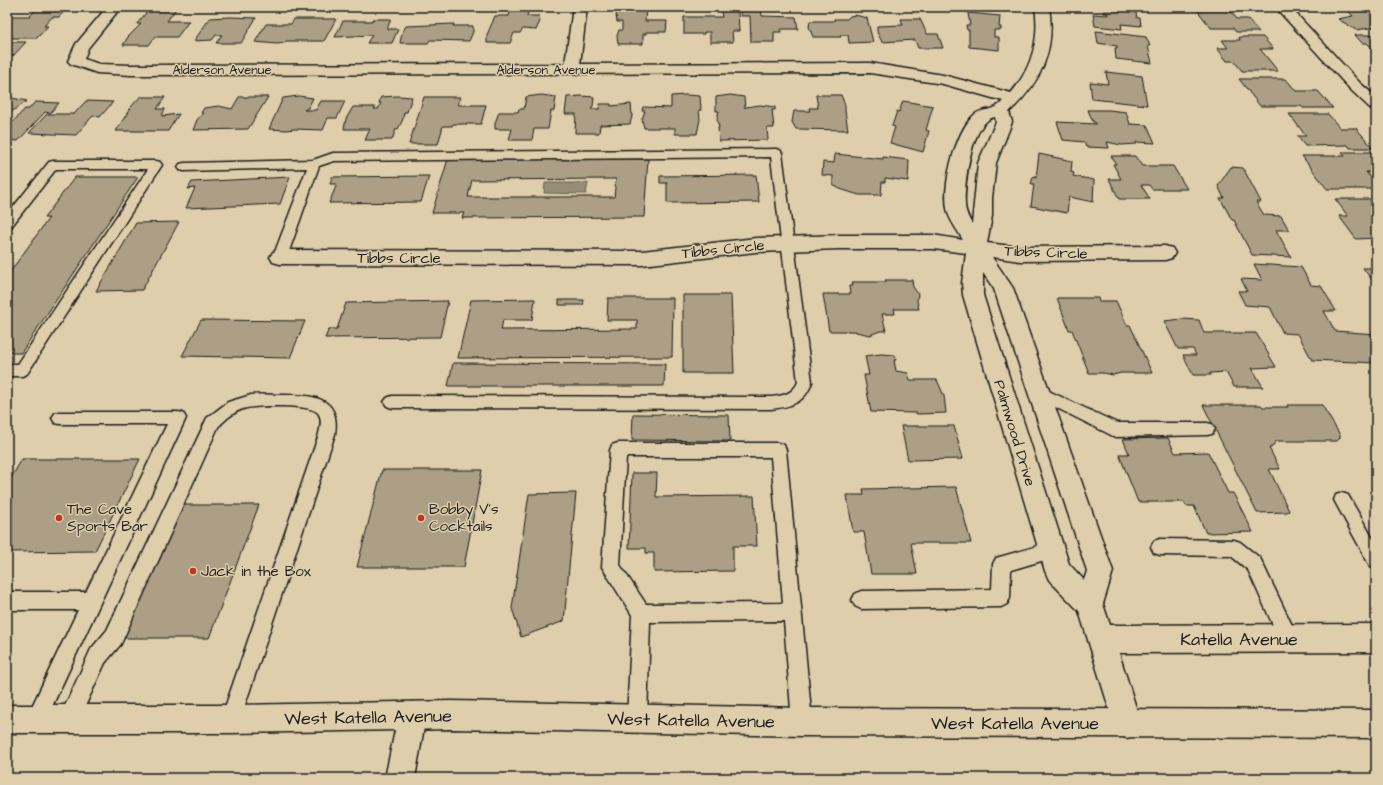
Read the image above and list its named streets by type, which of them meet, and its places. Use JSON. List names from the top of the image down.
{
  "streets": {
    "street": [
      "Alderson Avenue",
      "Tibbs Circle",
      "Palmwood Drive",
      "Katella Avenue",
      "West Katella Avenue"
    ]
  },
  "crossings": [
    ["Alderson Avenue", "Palmwood Drive"],
    ["Tibbs Circle", "Palmwood Drive"],
    ["Palmwood Drive", "Katella Avenue"],
    ["Palmwood Drive", "West Katella Avenue"]
  ],
  "places": ["The Cave Sports Bar", "Bobby V's Cocktails", "Jack in the Box"]
}
